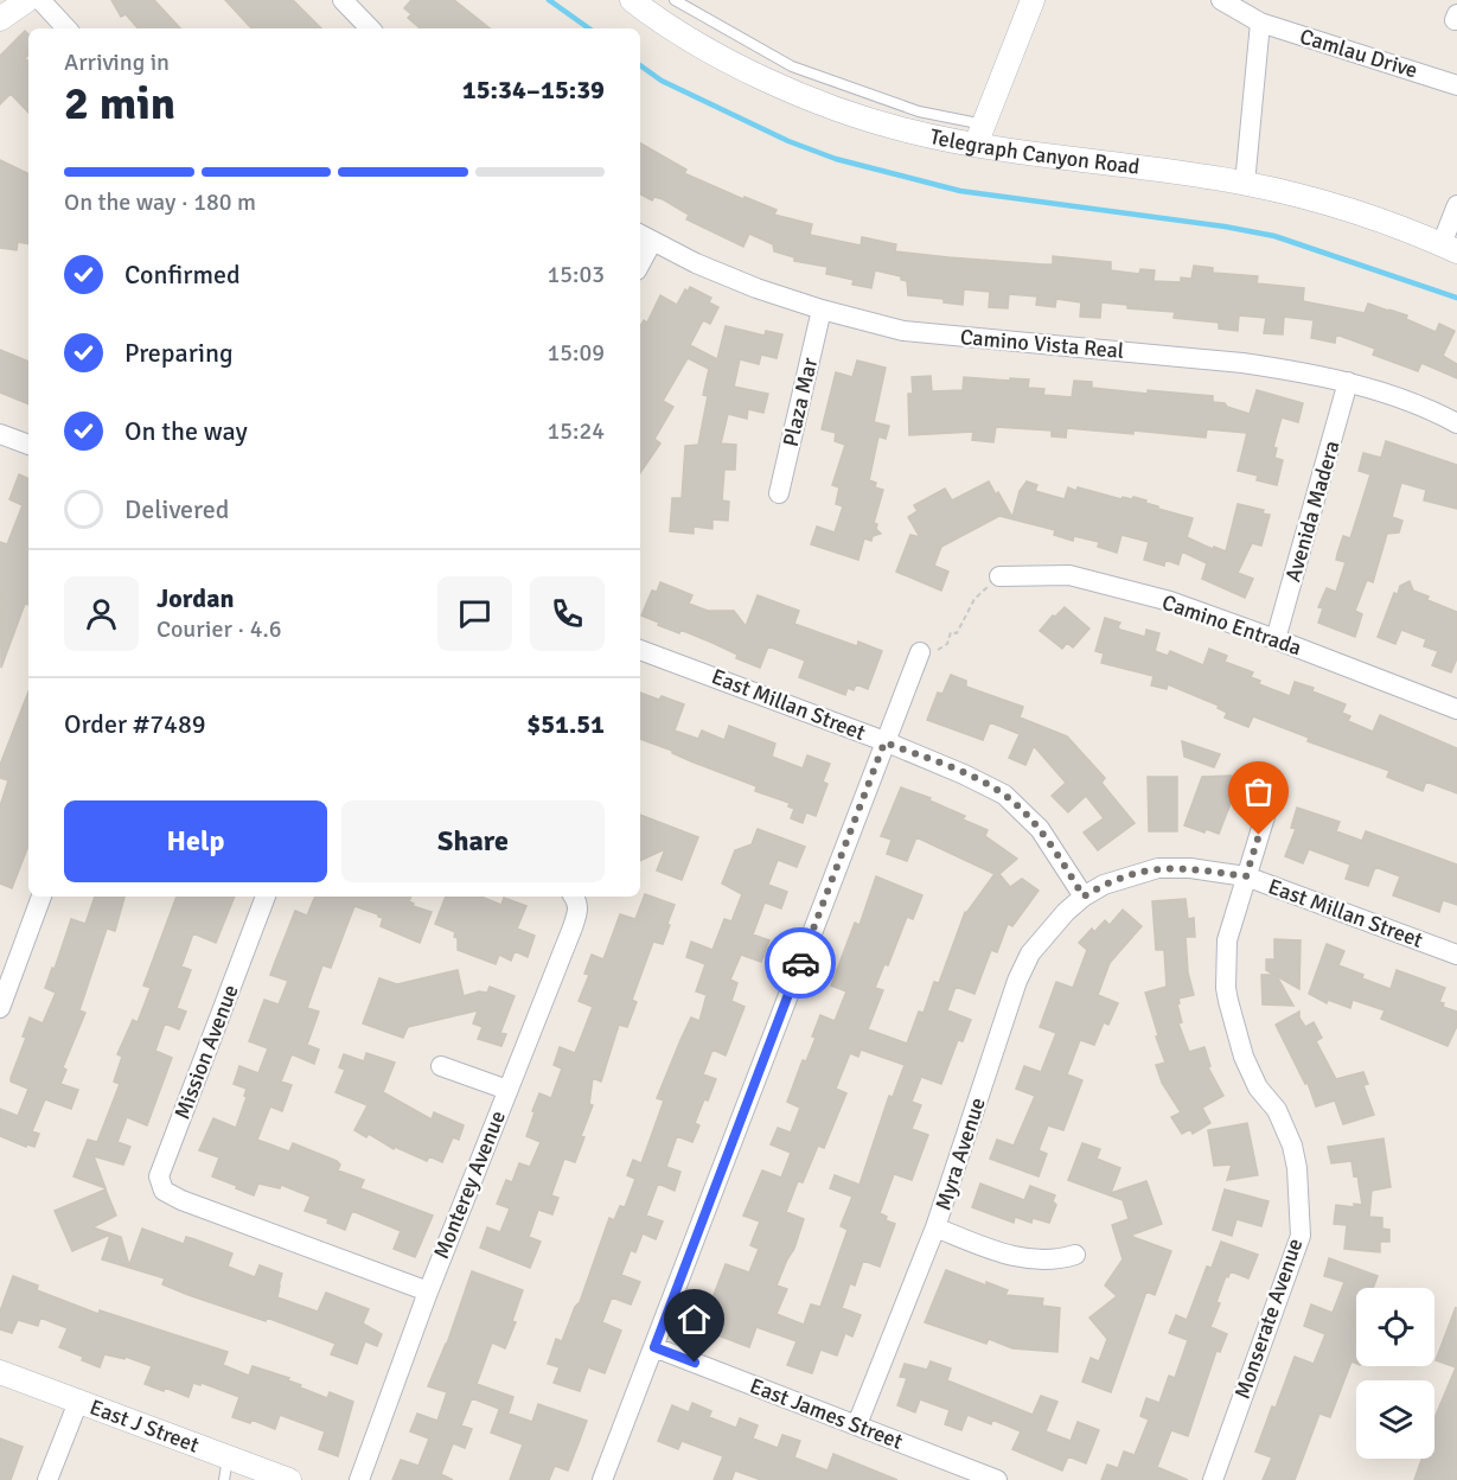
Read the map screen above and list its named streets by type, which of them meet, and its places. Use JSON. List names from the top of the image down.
{
  "streets": {
    "street": [
      "Camlau Drive",
      "Telegraph Canyon Road",
      "Camino Vista Real",
      "Plaza Mar",
      "Avenida Madera",
      "Camino Entrada",
      "East Millan Street",
      "Mission Avenue",
      "Myra Avenue",
      "Monterey Avenue",
      "Monserate Avenue",
      "East James Street",
      "East J Street"
    ]
  },
  "crossings": [
    ["Camino Vista Real", "Plaza Mar"],
    ["Camino Vista Real", "Avenida Madera"],
    ["Avenida Madera", "Camino Entrada"],
    ["East Millan Street", "Myra Avenue"],
    ["East Millan Street", "Monserate Avenue"],
    ["Mission Avenue", "Monterey Avenue"],
    ["Myra Avenue", "East James Street"]
  ],
  "page": {
    "heading": ["2 min", "Arriving in", "15:34–15:39"],
    "panel": [
      "Jordan",
      "Courier · 4.6",
      "Order #7489",
      "$51.51"
    ],
    "bar": "On the way · 180 m",
    "list": [
      ["Confirmed", "15:03"],
      ["Preparing", "15:09"],
      ["On the way", "15:24"],
      "Delivered"
    ],
    "buttons": ["Help", "Share"]
  }
}
